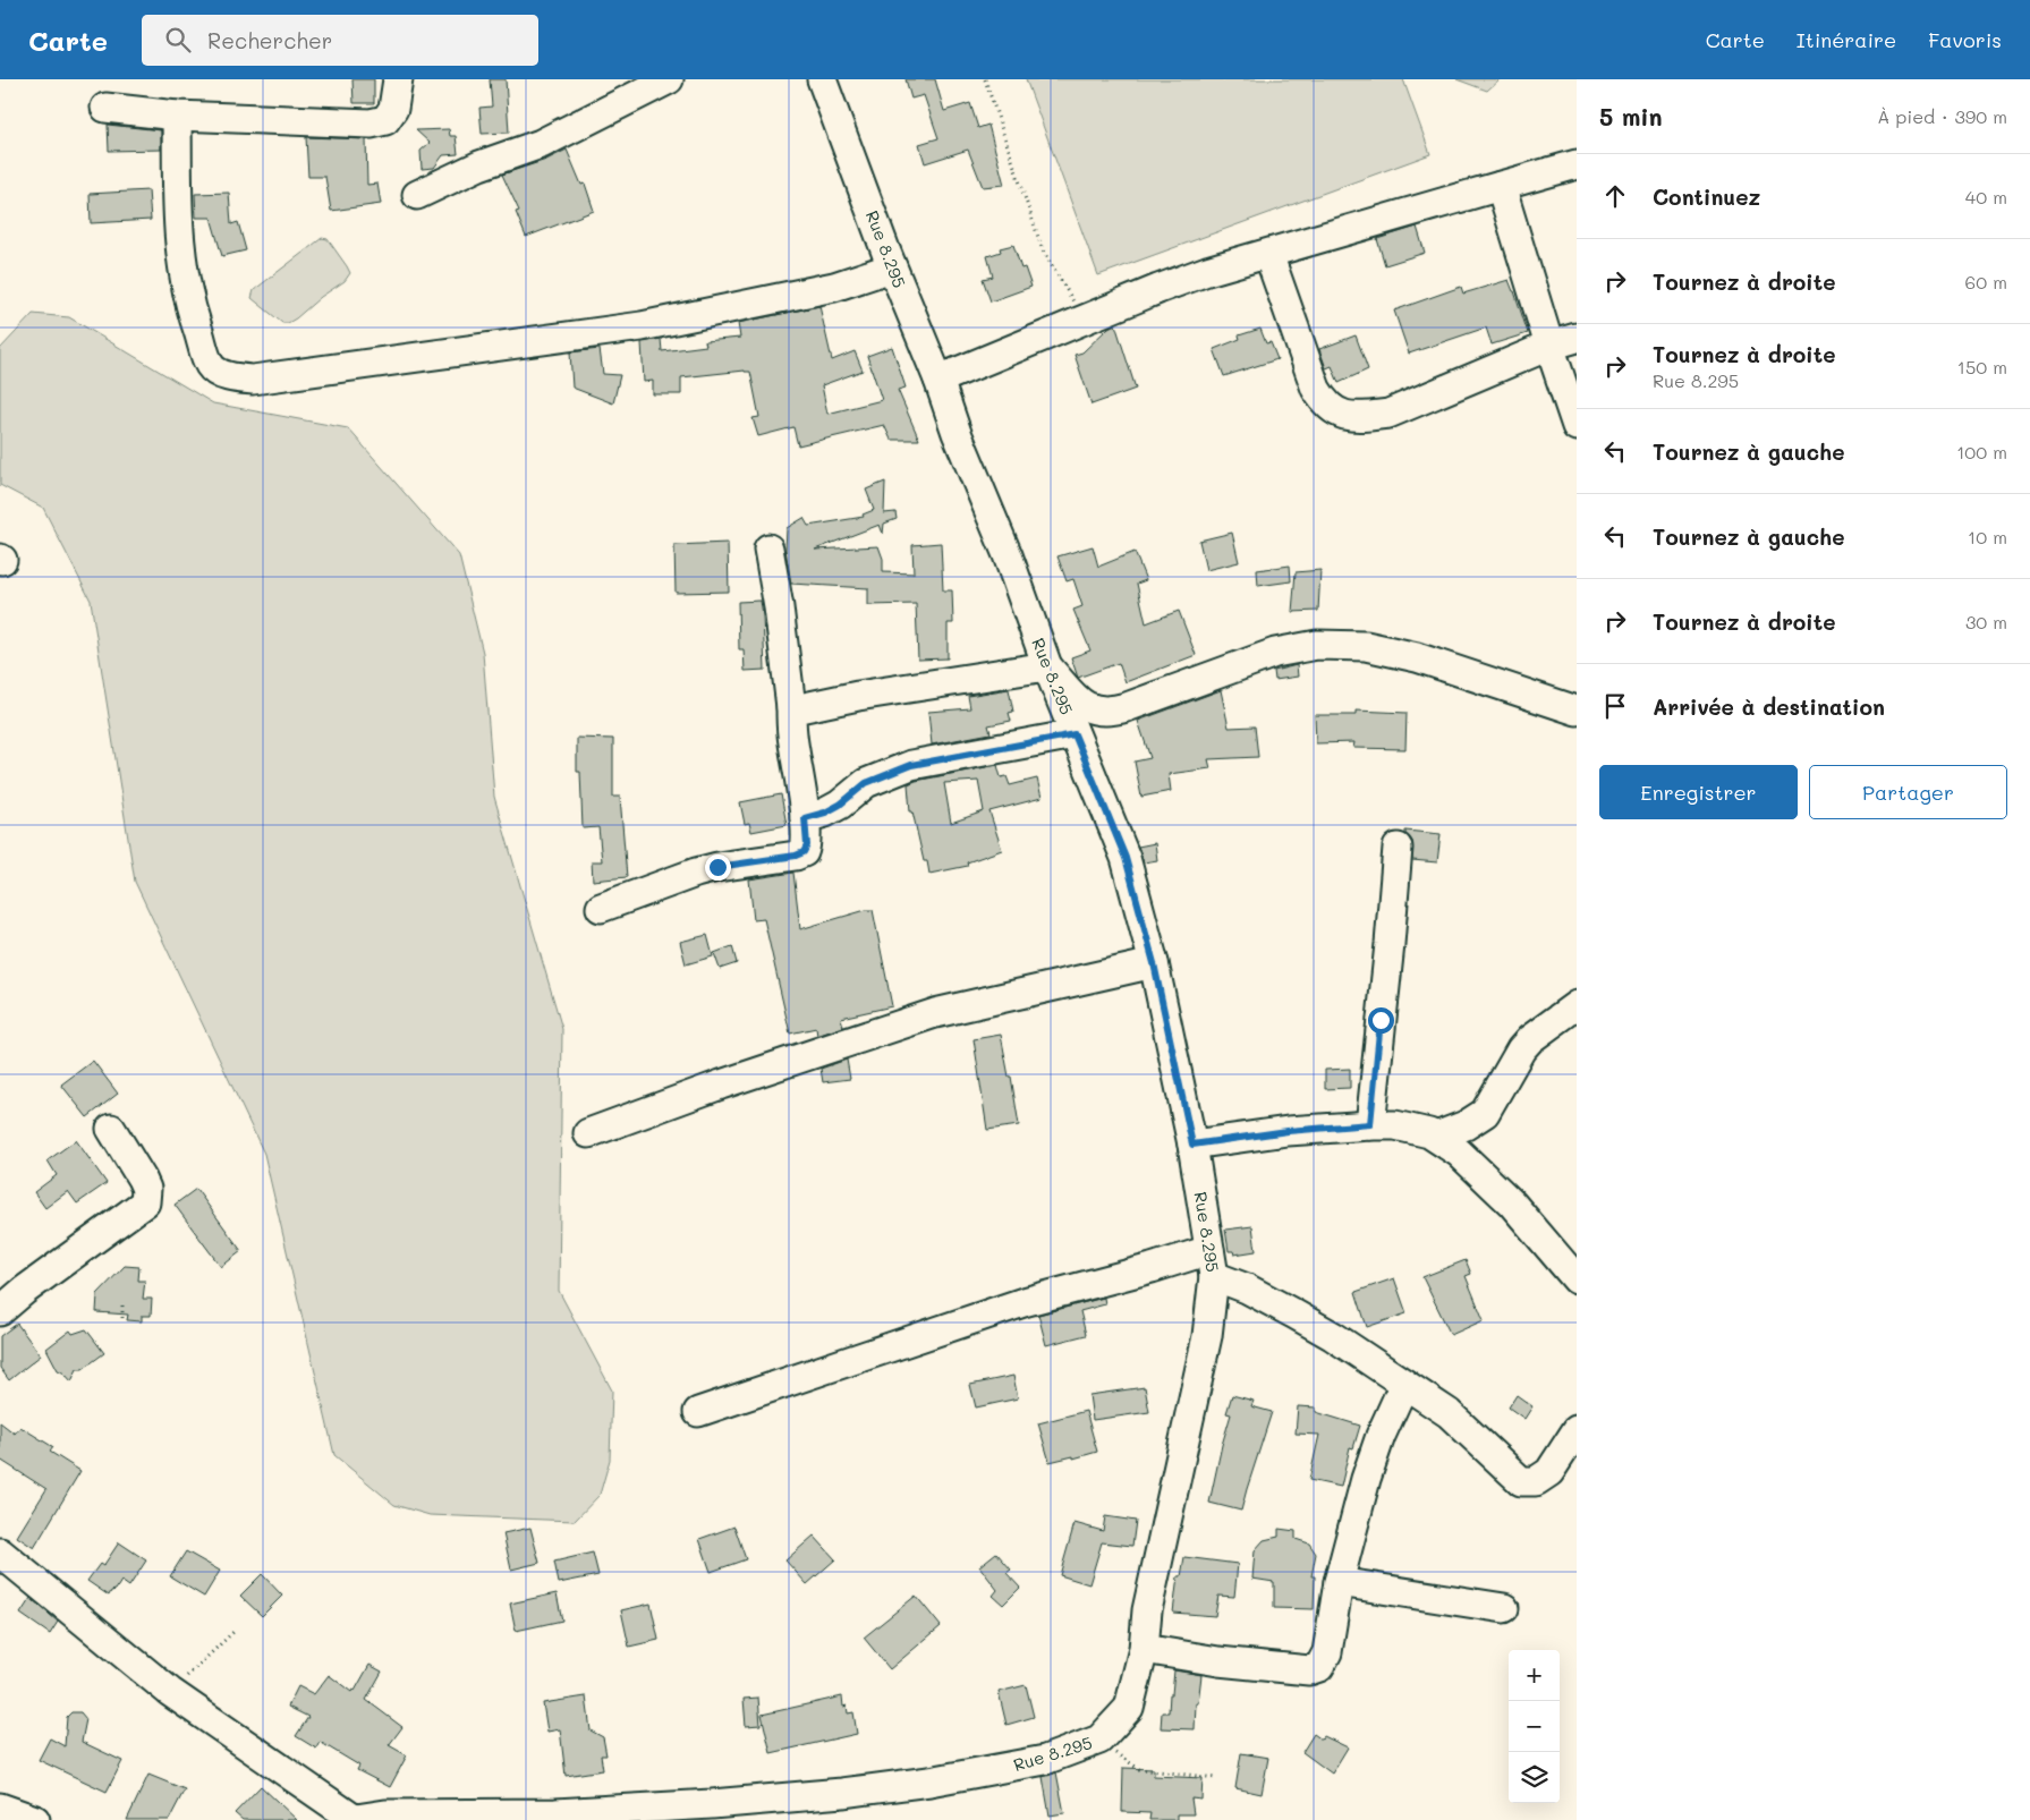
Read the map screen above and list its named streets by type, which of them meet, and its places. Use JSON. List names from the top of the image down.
{
  "streets": {
    "street": ["Rue 8.295"]
  },
  "page": {
    "header": "Carte",
    "search": "Rechercher",
    "nav": ["Carte", "Itinéraire", "Favoris"],
    "heading": ["5 min", "À pied · 390 m"],
    "list": [
      ["Continuez", "40 m"],
      ["Tournez à droite", "60 m"],
      ["Tournez à droite", "Rue 8.295", "150 m"],
      ["Tournez à gauche", "100 m"],
      ["Tournez à gauche", "10 m"],
      ["Tournez à droite", "30 m"],
      "Arrivée à destination"
    ],
    "buttons": ["Enregistrer", "Partager"],
    "map_buttons": ["+", "−"]
  }
}
